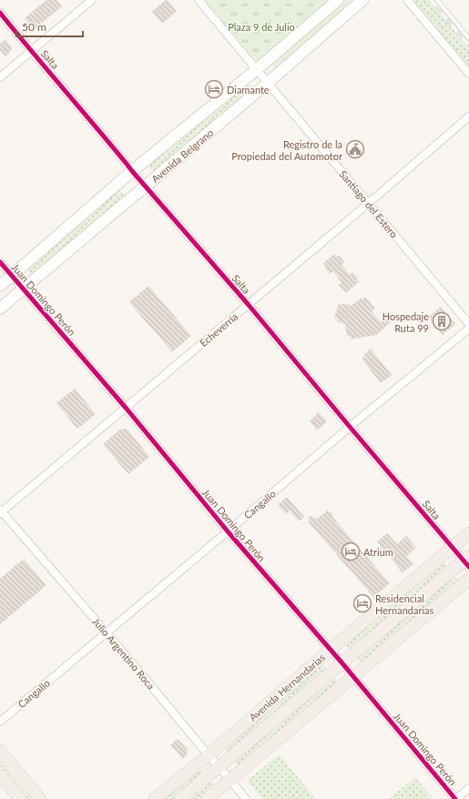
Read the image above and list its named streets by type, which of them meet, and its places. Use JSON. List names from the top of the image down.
{
  "streets": {
    "main road": ["Avenida Belgrano", "Avenida Hernandarias"],
    "street": [
      "Salta",
      "Santiago del Estero",
      "Juan Domingo Perón",
      "Echeverría",
      "Cangallo",
      "Julio Argentino Roca"
    ]
  },
  "crossings": [
    ["Salta", "Avenida Belgrano"],
    ["Salta", "Echeverría"],
    ["Salta", "Cangallo"],
    ["Salta", "Avenida Hernandarias"],
    ["Avenida Belgrano", "Santiago del Estero"],
    ["Avenida Belgrano", "Juan Domingo Perón"],
    ["Santiago del Estero", "Echeverría"],
    ["Juan Domingo Perón", "Echeverría"],
    ["Juan Domingo Perón", "Cangallo"],
    ["Juan Domingo Perón", "Avenida Hernandarias"],
    ["Echeverría", "Julio Argentino Roca"],
    ["Cangallo", "Julio Argentino Roca"],
    ["Julio Argentino Roca", "Avenida Hernandarias"]
  ],
  "parks": ["Plaza 9 de Julio"],
  "places": {
    "hotel": ["Diamante", "Atrium", "Residencial Hernandarias"],
    "public building": ["Registro de la Propiedad del Automotor"],
    "building": ["Hospedaje Ruta 99"]
  },
  "scale_bar": "50 m"
}
